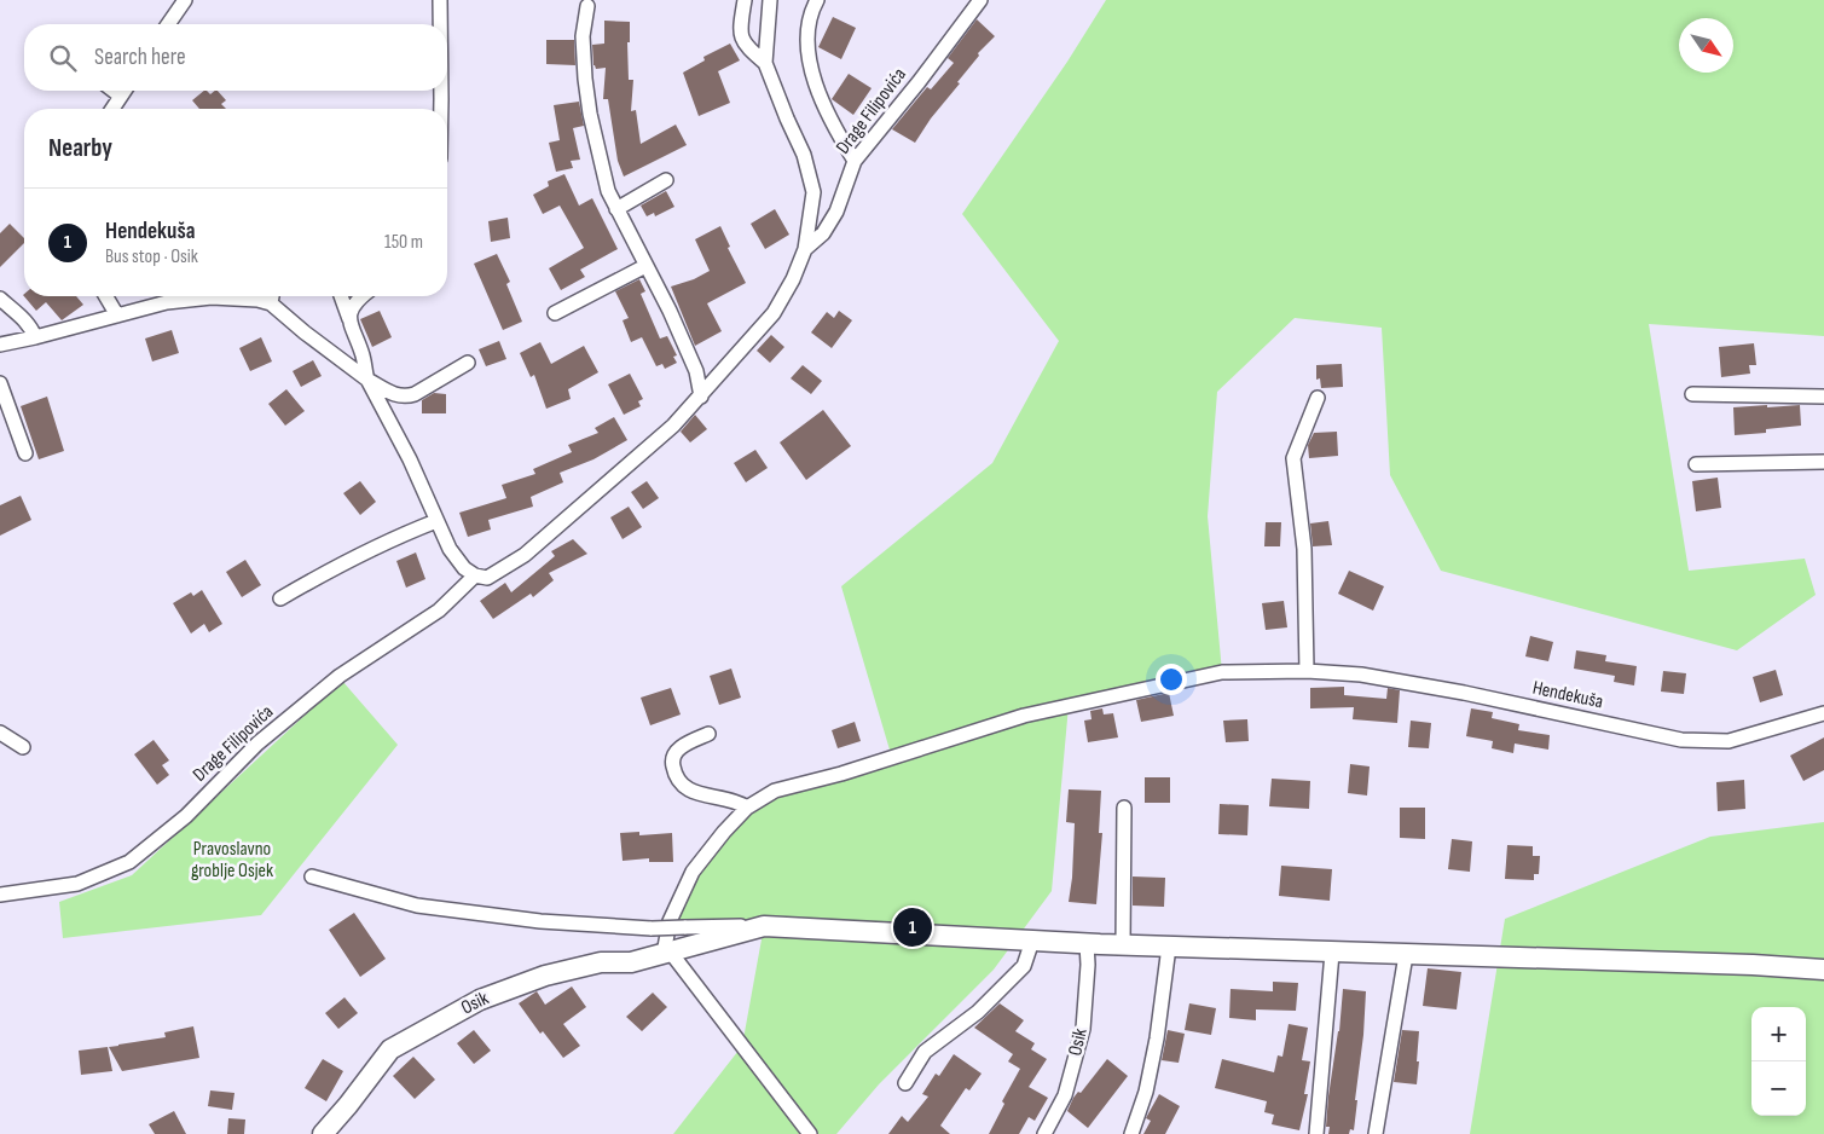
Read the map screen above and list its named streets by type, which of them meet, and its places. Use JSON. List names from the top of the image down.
{
  "streets": {
    "main road": ["Osik"],
    "street": ["Drage Filipovića", "Hendekuša"]
  },
  "crossings": [
    ["Hendekuša", "Osik"]
  ],
  "parks": ["Pravoslavno groblje Osjek"],
  "north": "bottom right",
  "page": {
    "search": "Search here",
    "heading": "Nearby",
    "list": [
      {
        "mark": "1",
        "name": "Hendekuša",
        "note": "Bus stop · Osik",
        "value": "150 m"
      }
    ],
    "pins": "1",
    "map_buttons": ["+", "−"]
  }
}
